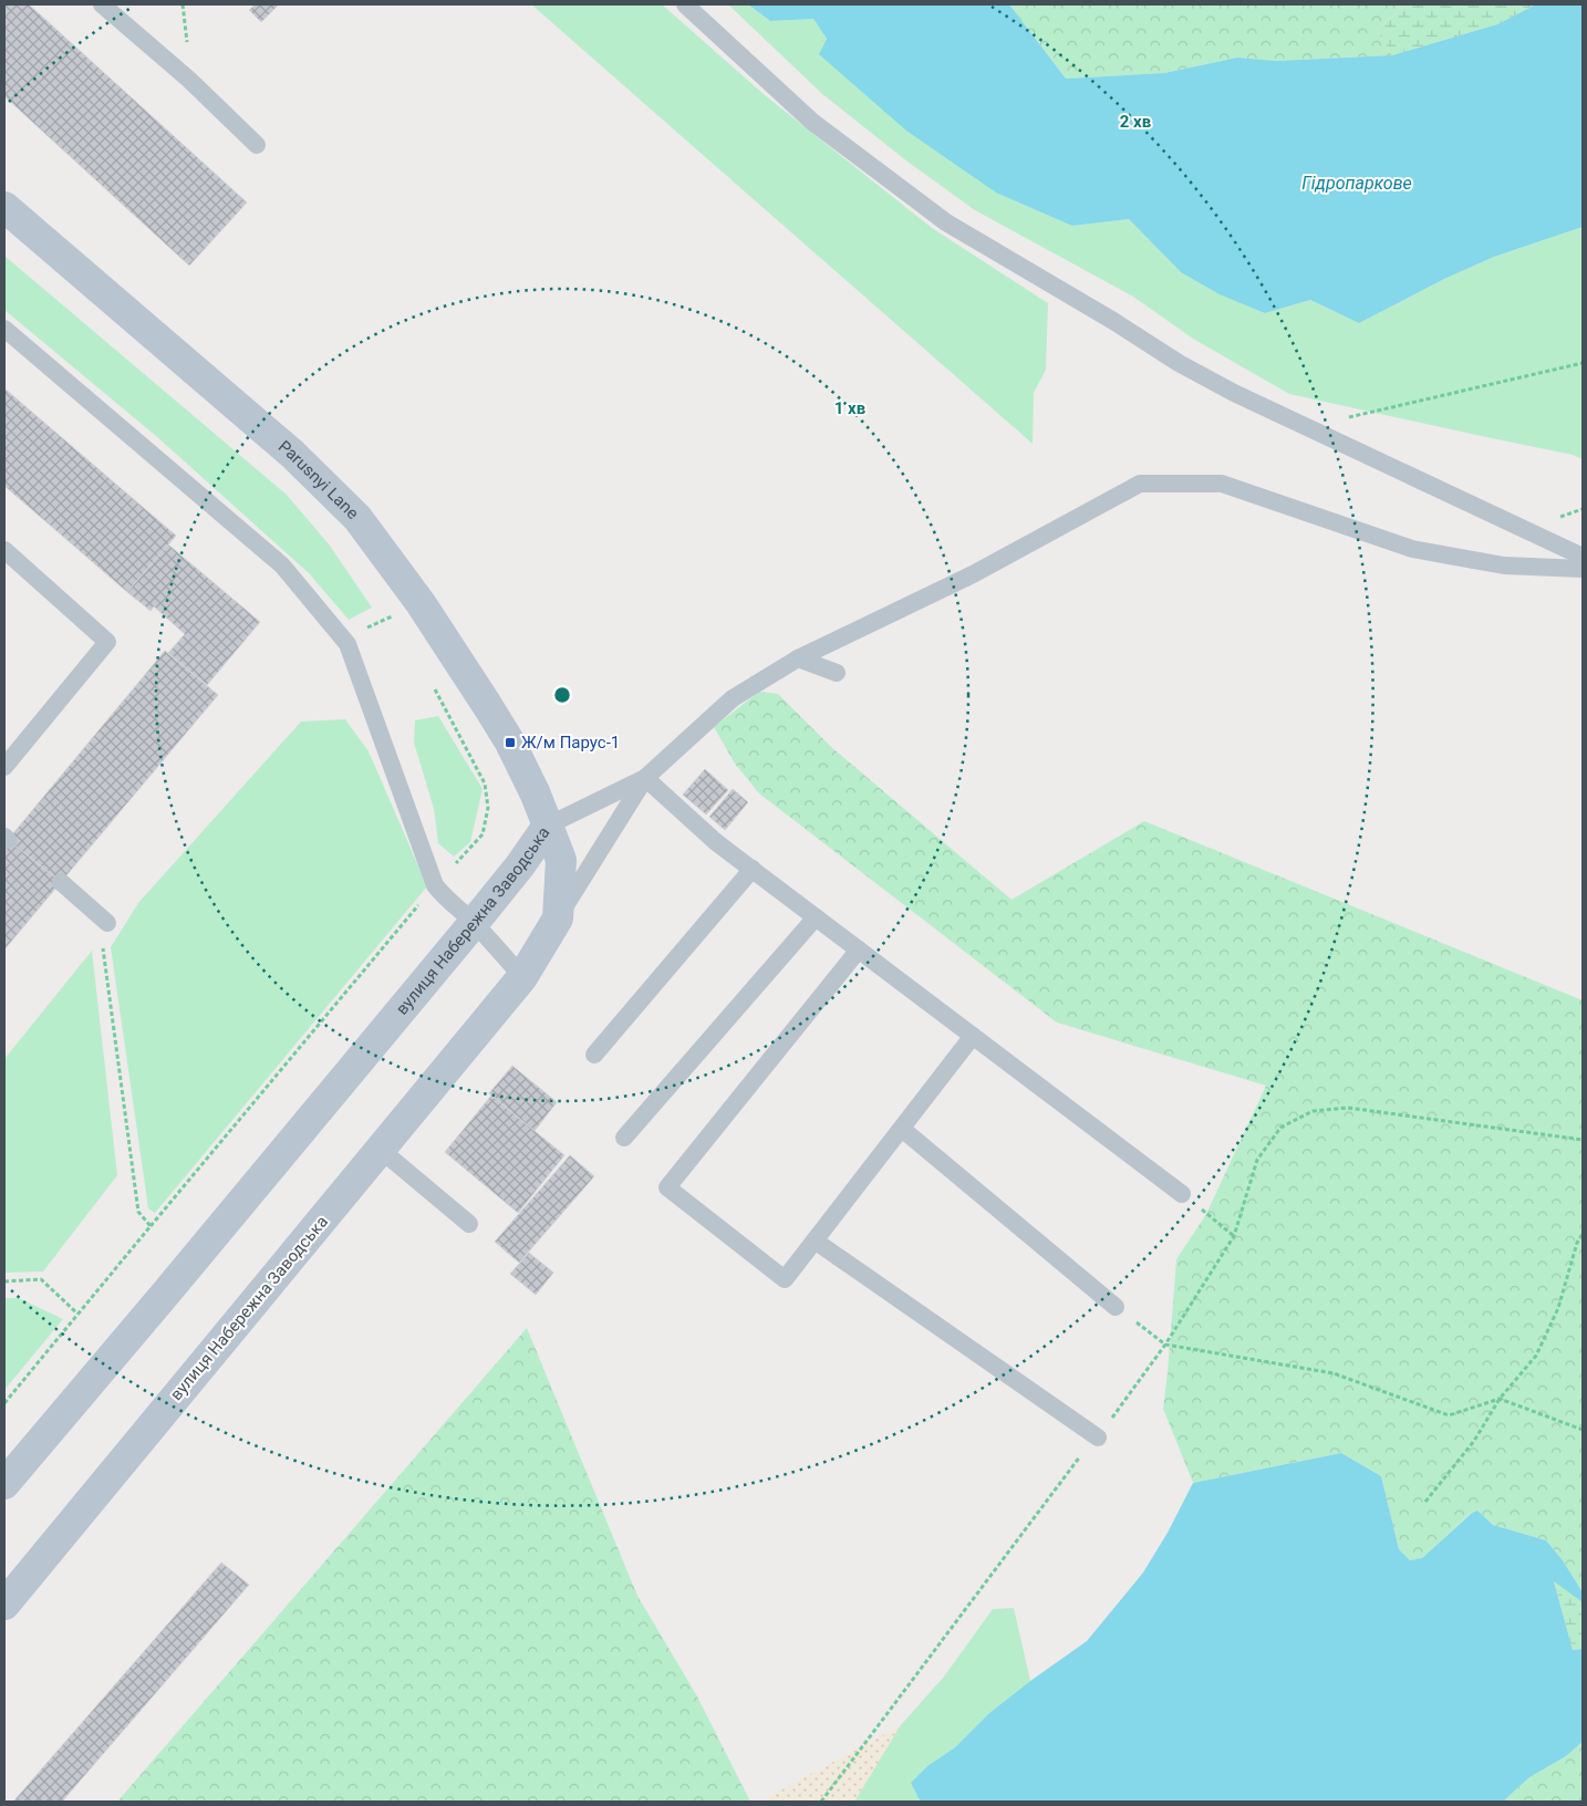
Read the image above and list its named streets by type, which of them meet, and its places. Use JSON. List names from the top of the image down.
{
  "streets": {
    "street": ["Parusnyi Lane", "вулиця Набережна Заводська"]
  },
  "crossings": [
    ["Parusnyi Lane", "вулиця Набережна Заводська"]
  ],
  "water": ["Гідропаркове"],
  "places": {
    "transit": ["Ж/м Парус-1"]
  },
  "rings": ["2 хв", "1 хв"]
}
